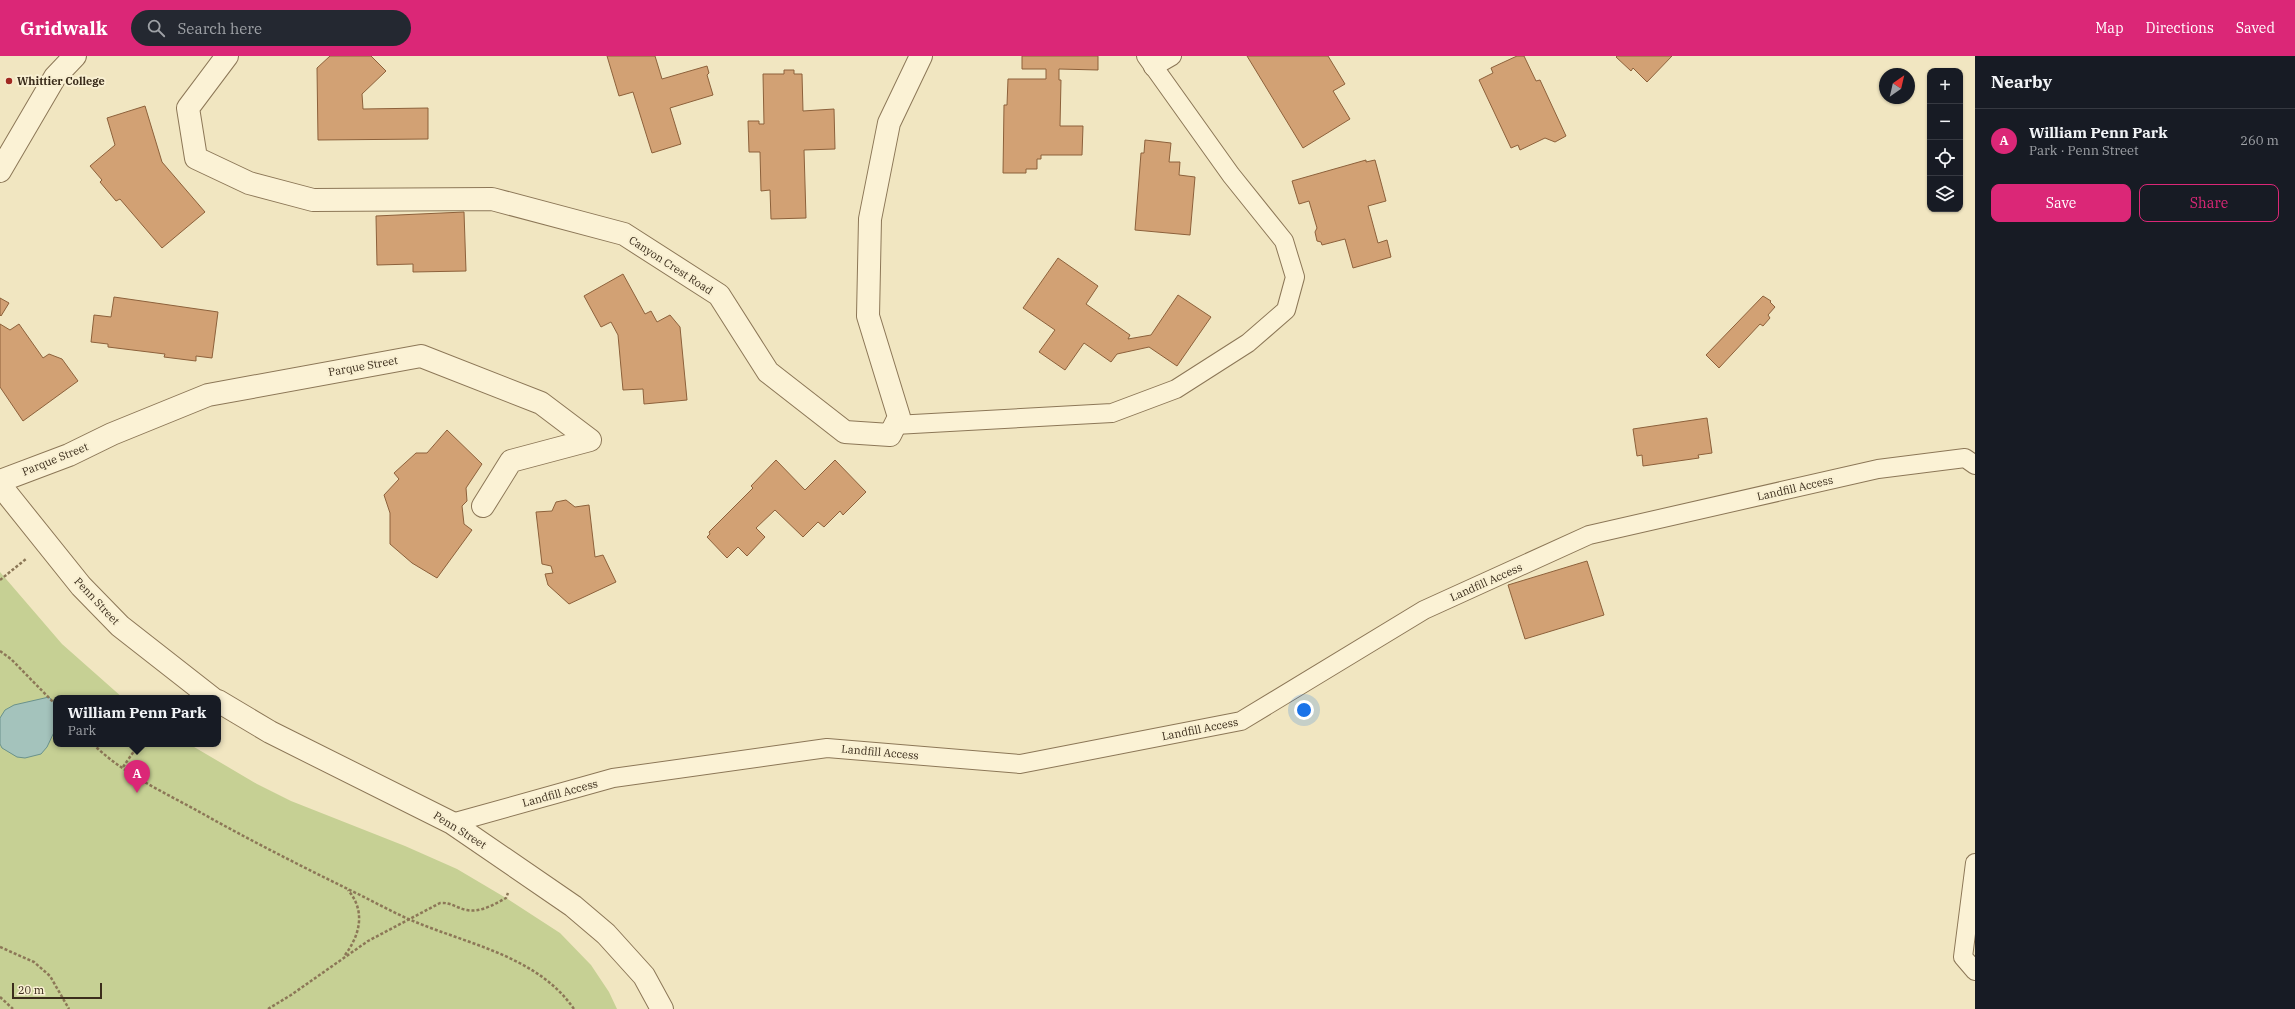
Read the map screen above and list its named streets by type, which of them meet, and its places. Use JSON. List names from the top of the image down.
{
  "streets": {
    "street": ["Canyon Crest Road", "Parque Street", "Penn Street"],
    "lane": ["Landfill Access"]
  },
  "crossings": [
    ["Landfill Access", "Penn Street"]
  ],
  "places": ["Whittier College"],
  "scale_bar": "20 m",
  "north": "top right",
  "page": {
    "header": "Gridwalk",
    "search": "Search here",
    "nav": ["Map", "Directions", "Saved"],
    "heading": "Nearby",
    "map_buttons": ["+", "−"],
    "list": [
      {
        "mark": "A",
        "name": "William Penn Park",
        "note": "Park · Penn Street",
        "value": "260 m"
      }
    ],
    "buttons": ["Save", "Share"],
    "popup": ["William Penn Park", "Park"],
    "pins": "A",
    "scale": "20 m"
  }
}
